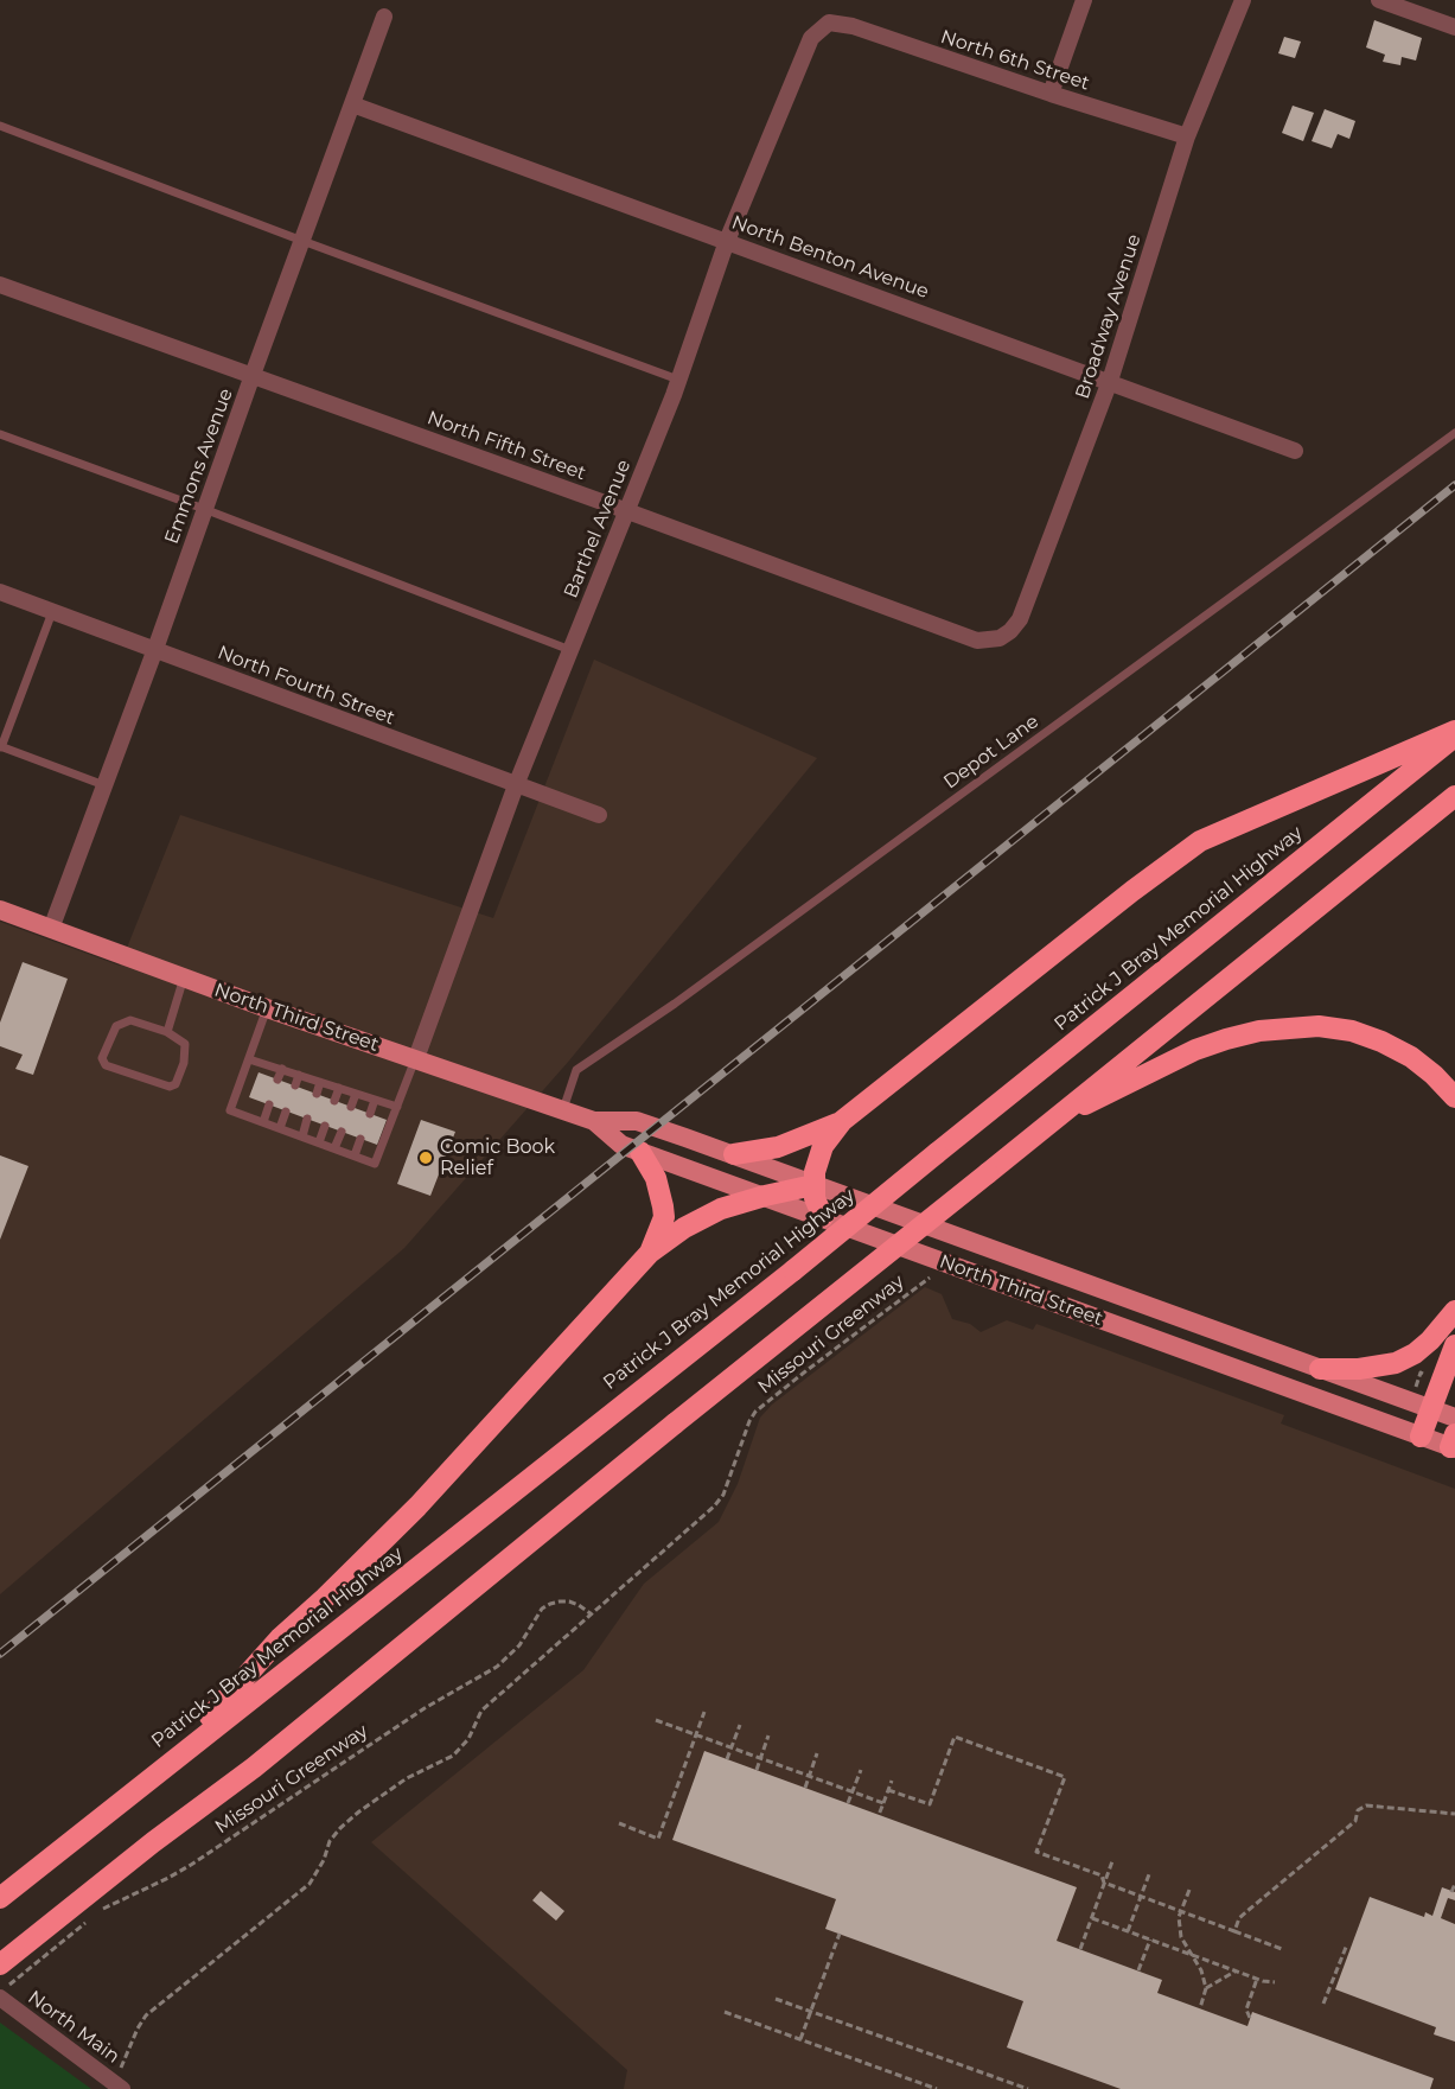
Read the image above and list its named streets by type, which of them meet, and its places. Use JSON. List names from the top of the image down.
{
  "streets": {
    "highway": ["Patrick J Bray Memorial Highway"],
    "main road": ["North Third Street"],
    "street": [
      "North 6th Street",
      "North Benton Avenue",
      "Broadway Avenue",
      "North Fifth Street",
      "Emmons Avenue",
      "Barthel Avenue",
      "North Fourth Street",
      "North Main"
    ],
    "lane": ["Depot Lane"],
    "path": ["Missouri Greenway"]
  },
  "crossings": [
    ["North 6th Street", "Broadway Avenue"],
    ["North 6th Street", "Barthel Avenue"],
    ["North Benton Avenue", "Broadway Avenue"],
    ["North Benton Avenue", "Emmons Avenue"],
    ["North Benton Avenue", "Barthel Avenue"],
    ["Broadway Avenue", "North Fifth Street"],
    ["North Fifth Street", "Emmons Avenue"],
    ["North Fifth Street", "Barthel Avenue"],
    ["Emmons Avenue", "North Fourth Street"],
    ["Emmons Avenue", "North Third Street"],
    ["Barthel Avenue", "North Fourth Street"],
    ["Barthel Avenue", "North Third Street"],
    ["Depot Lane", "North Third Street"],
    ["Missouri Greenway", "North Main"]
  ],
  "places": ["Comic Book Relief"]
}
